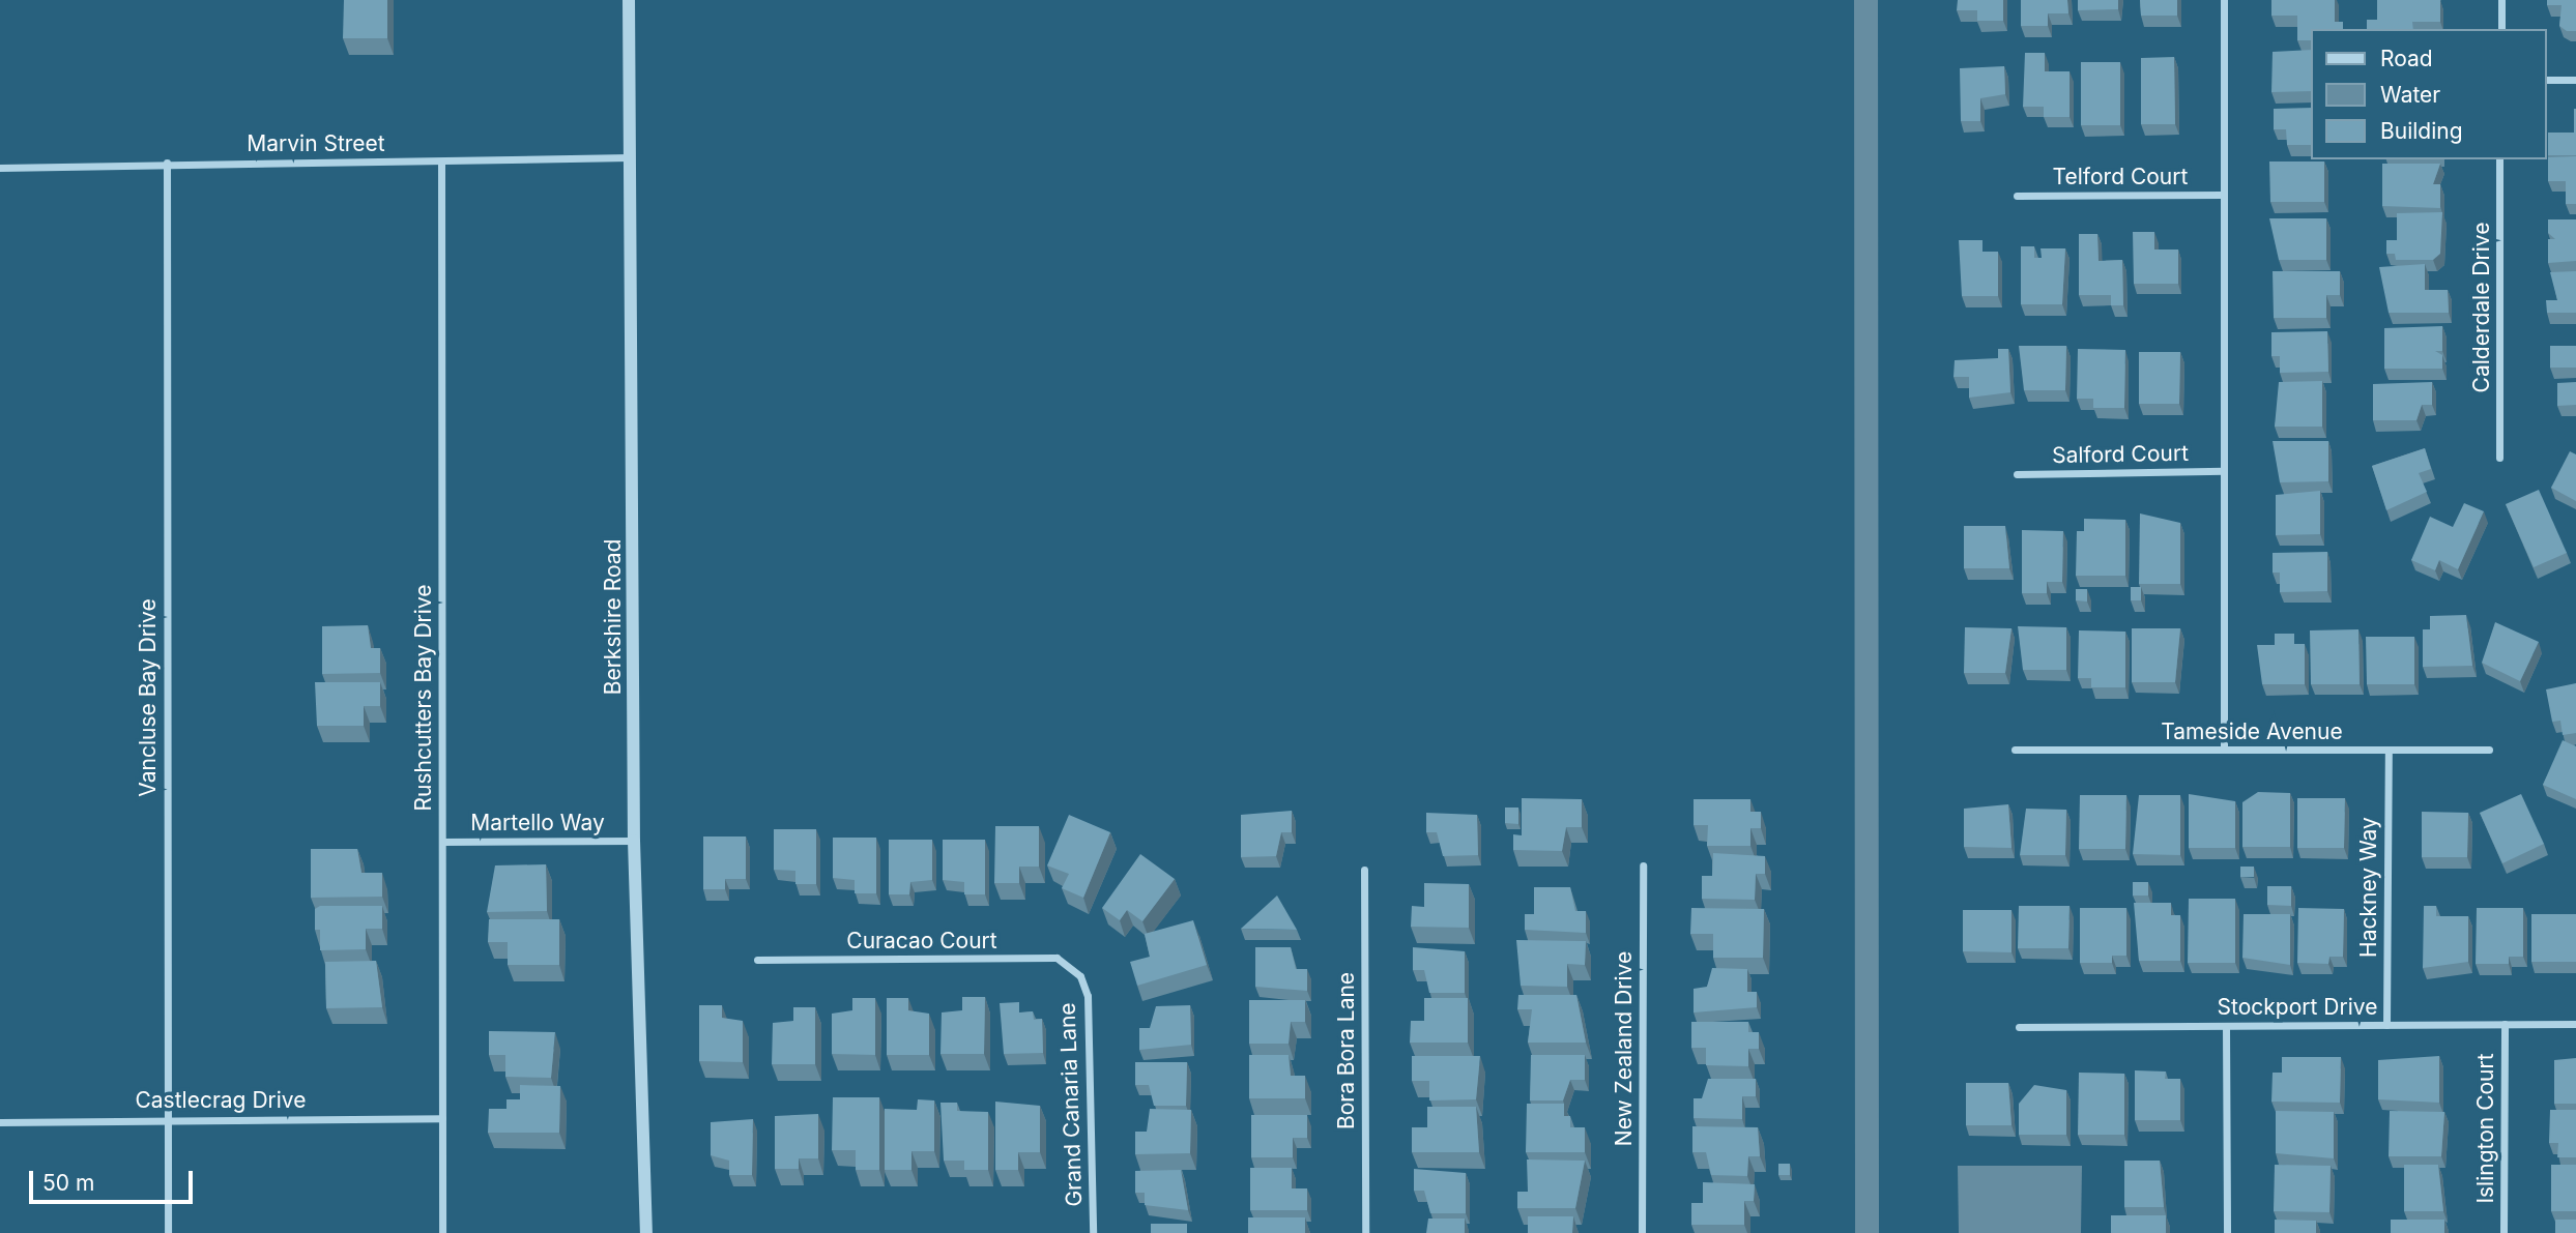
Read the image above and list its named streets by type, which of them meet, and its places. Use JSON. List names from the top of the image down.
{
  "streets": {
    "street": [
      "Marvin Street",
      "Telford Court",
      "Calderdale Drive",
      "Salford Court",
      "Berkshire Road",
      "Vancluse Bay Drive",
      "Rushcutters Bay Drive",
      "Tameside Avenue",
      "Martello Way",
      "Hackney Way",
      "Curacao Court",
      "Stockport Drive",
      "New Zealand Drive",
      "Bora Bora Lane",
      "Castlecrag Drive",
      "Grand Canaria Lane",
      "Islington Court"
    ]
  },
  "crossings": [
    ["Marvin Street", "Berkshire Road"],
    ["Marvin Street", "Vancluse Bay Drive"],
    ["Marvin Street", "Rushcutters Bay Drive"],
    ["Berkshire Road", "Martello Way"],
    ["Vancluse Bay Drive", "Castlecrag Drive"],
    ["Rushcutters Bay Drive", "Martello Way"],
    ["Rushcutters Bay Drive", "Castlecrag Drive"],
    ["Tameside Avenue", "Hackney Way"],
    ["Hackney Way", "Stockport Drive"],
    ["Curacao Court", "Grand Canaria Lane"],
    ["Stockport Drive", "Islington Court"]
  ],
  "legend": ["Road", "Water", "Building"],
  "scale_bar": "50 m"
}
